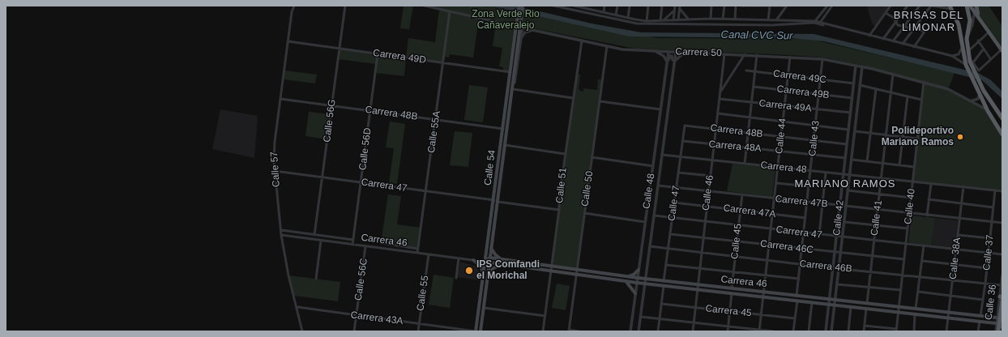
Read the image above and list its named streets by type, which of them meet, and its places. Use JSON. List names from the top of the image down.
{
  "streets": {
    "main road": ["Calle 54", "Carrera 46"],
    "street": [
      "Carrera 50",
      "Carrera 49D",
      "Carrera 49C",
      "Carrera 49B",
      "Carrera 49A",
      "Carrera 48B",
      "Calle 56G",
      "Calle 55A",
      "Calle 44",
      "Calle 43",
      "Carrera 48A",
      "Calle 56D",
      "Carrera 48",
      "Calle 57",
      "Carrera 47",
      "Calle 51",
      "Calle 50",
      "Calle 48",
      "Calle 46",
      "Carrera 47B",
      "Calle 47",
      "Calle 40",
      "Carrera 47A",
      "Calle 42",
      "Calle 41",
      "Calle 45",
      "Carrera 46C",
      "Calle 37",
      "Calle 38A",
      "Carrera 46B",
      "Calle 56C",
      "Calle 55",
      "Calle 36",
      "Carrera 45",
      "Carrera 43A"
    ]
  },
  "crossings": [
    ["Carrera 50", "Calle 55A"],
    ["Carrera 50", "Calle 44"],
    ["Carrera 50", "Calle 43"],
    ["Carrera 50", "Calle 54"],
    ["Carrera 50", "Calle 51"],
    ["Carrera 50", "Calle 50"],
    ["Carrera 50", "Calle 48"],
    ["Carrera 50", "Calle 46"],
    ["Carrera 50", "Calle 40"],
    ["Carrera 50", "Calle 42"],
    ["Carrera 50", "Calle 41"],
    ["Carrera 49D", "Calle 56G"],
    ["Carrera 49D", "Calle 55A"],
    ["Carrera 49D", "Calle 56D"],
    ["Carrera 49D", "Calle 54"],
    ["Carrera 49D", "Calle 57"],
    ["Carrera 49C", "Calle 44"],
    ["Carrera 49C", "Calle 43"],
    ["Carrera 49C", "Calle 42"],
    ["Carrera 49B", "Calle 44"],
    ["Carrera 49B", "Calle 43"],
    ["Carrera 49B", "Calle 42"],
    ["Carrera 49A", "Calle 44"],
    ["Carrera 49A", "Calle 43"],
    ["Carrera 49A", "Calle 46"],
    ["Carrera 49A", "Calle 42"],
    ["Carrera 48B", "Calle 56G"],
    ["Carrera 48B", "Calle 55A"],
    ["Carrera 48B", "Calle 44"],
    ["Carrera 48B", "Calle 43"],
    ["Carrera 48B", "Calle 56D"],
    ["Carrera 48B", "Calle 54"],
    ["Carrera 48B", "Calle 57"],
    ["Carrera 48B", "Calle 46"],
    ["Carrera 48B", "Calle 47"],
    ["Carrera 48B", "Calle 42"],
    ["Calle 56G", "Carrera 47"],
    ["Calle 56G", "Carrera 46"],
    ["Calle 55A", "Carrera 47"],
    ["Calle 55A", "Carrera 46"],
    ["Calle 44", "Carrera 48A"],
    ["Calle 44", "Carrera 48"],
    ["Calle 44", "Carrera 47"],
    ["Calle 44", "Carrera 47B"],
    ["Calle 44", "Carrera 47A"],
    ["Calle 44", "Carrera 46"],
    ["Calle 44", "Carrera 46C"],
    ["Calle 44", "Carrera 46B"],
    ["Calle 44", "Carrera 45"],
    ["Calle 43", "Carrera 48A"],
    ["Calle 43", "Carrera 48"],
    ["Calle 43", "Carrera 47"],
    ["Calle 43", "Carrera 47B"],
    ["Calle 43", "Carrera 47A"],
    ["Calle 43", "Carrera 46"],
    ["Calle 43", "Carrera 46C"],
    ["Calle 43", "Carrera 46B"],
    ["Carrera 48A", "Calle 46"],
    ["Carrera 48A", "Calle 47"],
    ["Carrera 48A", "Calle 42"],
    ["Calle 56D", "Carrera 47"],
    ["Calle 56D", "Carrera 46"],
    ["Calle 54", "Carrera 47"],
    ["Calle 54", "Carrera 46"],
    ["Calle 54", "Carrera 43A"],
    ["Carrera 48", "Calle 48"],
    ["Carrera 48", "Calle 46"],
    ["Carrera 48", "Calle 47"],
    ["Carrera 48", "Calle 40"],
    ["Carrera 48", "Calle 42"],
    ["Carrera 48", "Calle 41"],
    ["Carrera 48", "Calle 37"],
    ["Carrera 48", "Calle 38A"],
    ["Calle 57", "Carrera 47"],
    ["Calle 57", "Carrera 46"],
    ["Calle 57", "Carrera 43A"],
    ["Carrera 47", "Calle 51"],
    ["Carrera 47", "Calle 48"],
    ["Carrera 47", "Calle 46"],
    ["Carrera 47", "Calle 47"],
    ["Carrera 47", "Calle 40"],
    ["Carrera 47", "Calle 42"],
    ["Carrera 47", "Calle 41"],
    ["Carrera 47", "Calle 45"],
    ["Carrera 47", "Calle 37"],
    ["Carrera 47", "Calle 38A"],
    ["Calle 51", "Carrera 46"],
    ["Calle 50", "Carrera 46"],
    ["Calle 48", "Carrera 47B"],
    ["Calle 48", "Carrera 46"],
    ["Calle 48", "Carrera 46B"],
    ["Calle 46", "Carrera 47B"],
    ["Calle 46", "Carrera 47A"],
    ["Calle 46", "Carrera 46"],
    ["Calle 46", "Carrera 46C"],
    ["Calle 46", "Carrera 46B"],
    ["Calle 46", "Carrera 45"],
    ["Carrera 47B", "Calle 47"],
    ["Carrera 47B", "Calle 40"],
    ["Carrera 47B", "Calle 42"],
    ["Carrera 47B", "Calle 41"],
    ["Carrera 47B", "Calle 45"],
    ["Carrera 47B", "Calle 37"],
    ["Carrera 47B", "Calle 38A"],
    ["Calle 47", "Carrera 47A"],
    ["Calle 47", "Carrera 46"],
    ["Calle 47", "Carrera 46C"],
    ["Calle 47", "Carrera 46B"],
    ["Calle 40", "Carrera 46"],
    ["Calle 40", "Carrera 46C"],
    ["Calle 40", "Carrera 46B"],
    ["Carrera 47A", "Calle 45"],
    ["Calle 42", "Carrera 46"],
    ["Calle 42", "Carrera 46C"],
    ["Calle 42", "Carrera 46B"],
    ["Calle 41", "Carrera 46"],
    ["Calle 41", "Carrera 46C"],
    ["Calle 41", "Carrera 46B"],
    ["Carrera 46", "Calle 45"],
    ["Carrera 46", "Calle 37"],
    ["Carrera 46", "Calle 38A"],
    ["Carrera 46", "Calle 56C"],
    ["Carrera 46", "Calle 55"],
    ["Carrera 46", "Calle 36"],
    ["Calle 45", "Carrera 46C"],
    ["Calle 45", "Carrera 46B"],
    ["Calle 37", "Carrera 46B"],
    ["Calle 38A", "Carrera 46B"],
    ["Carrera 46B", "Calle 36"],
    ["Calle 56C", "Carrera 43A"],
    ["Calle 55", "Carrera 43A"]
  ],
  "districts": ["BRISAS DEL LIMONAR", "MARIANO RAMOS"],
  "water": ["Canal CVC Sur"],
  "parks": ["Zona Verde Rio Cañaveralejo"],
  "places": ["Polideportivo Mariano Ramos", "IPS Comfandi el Morichal"]
}
